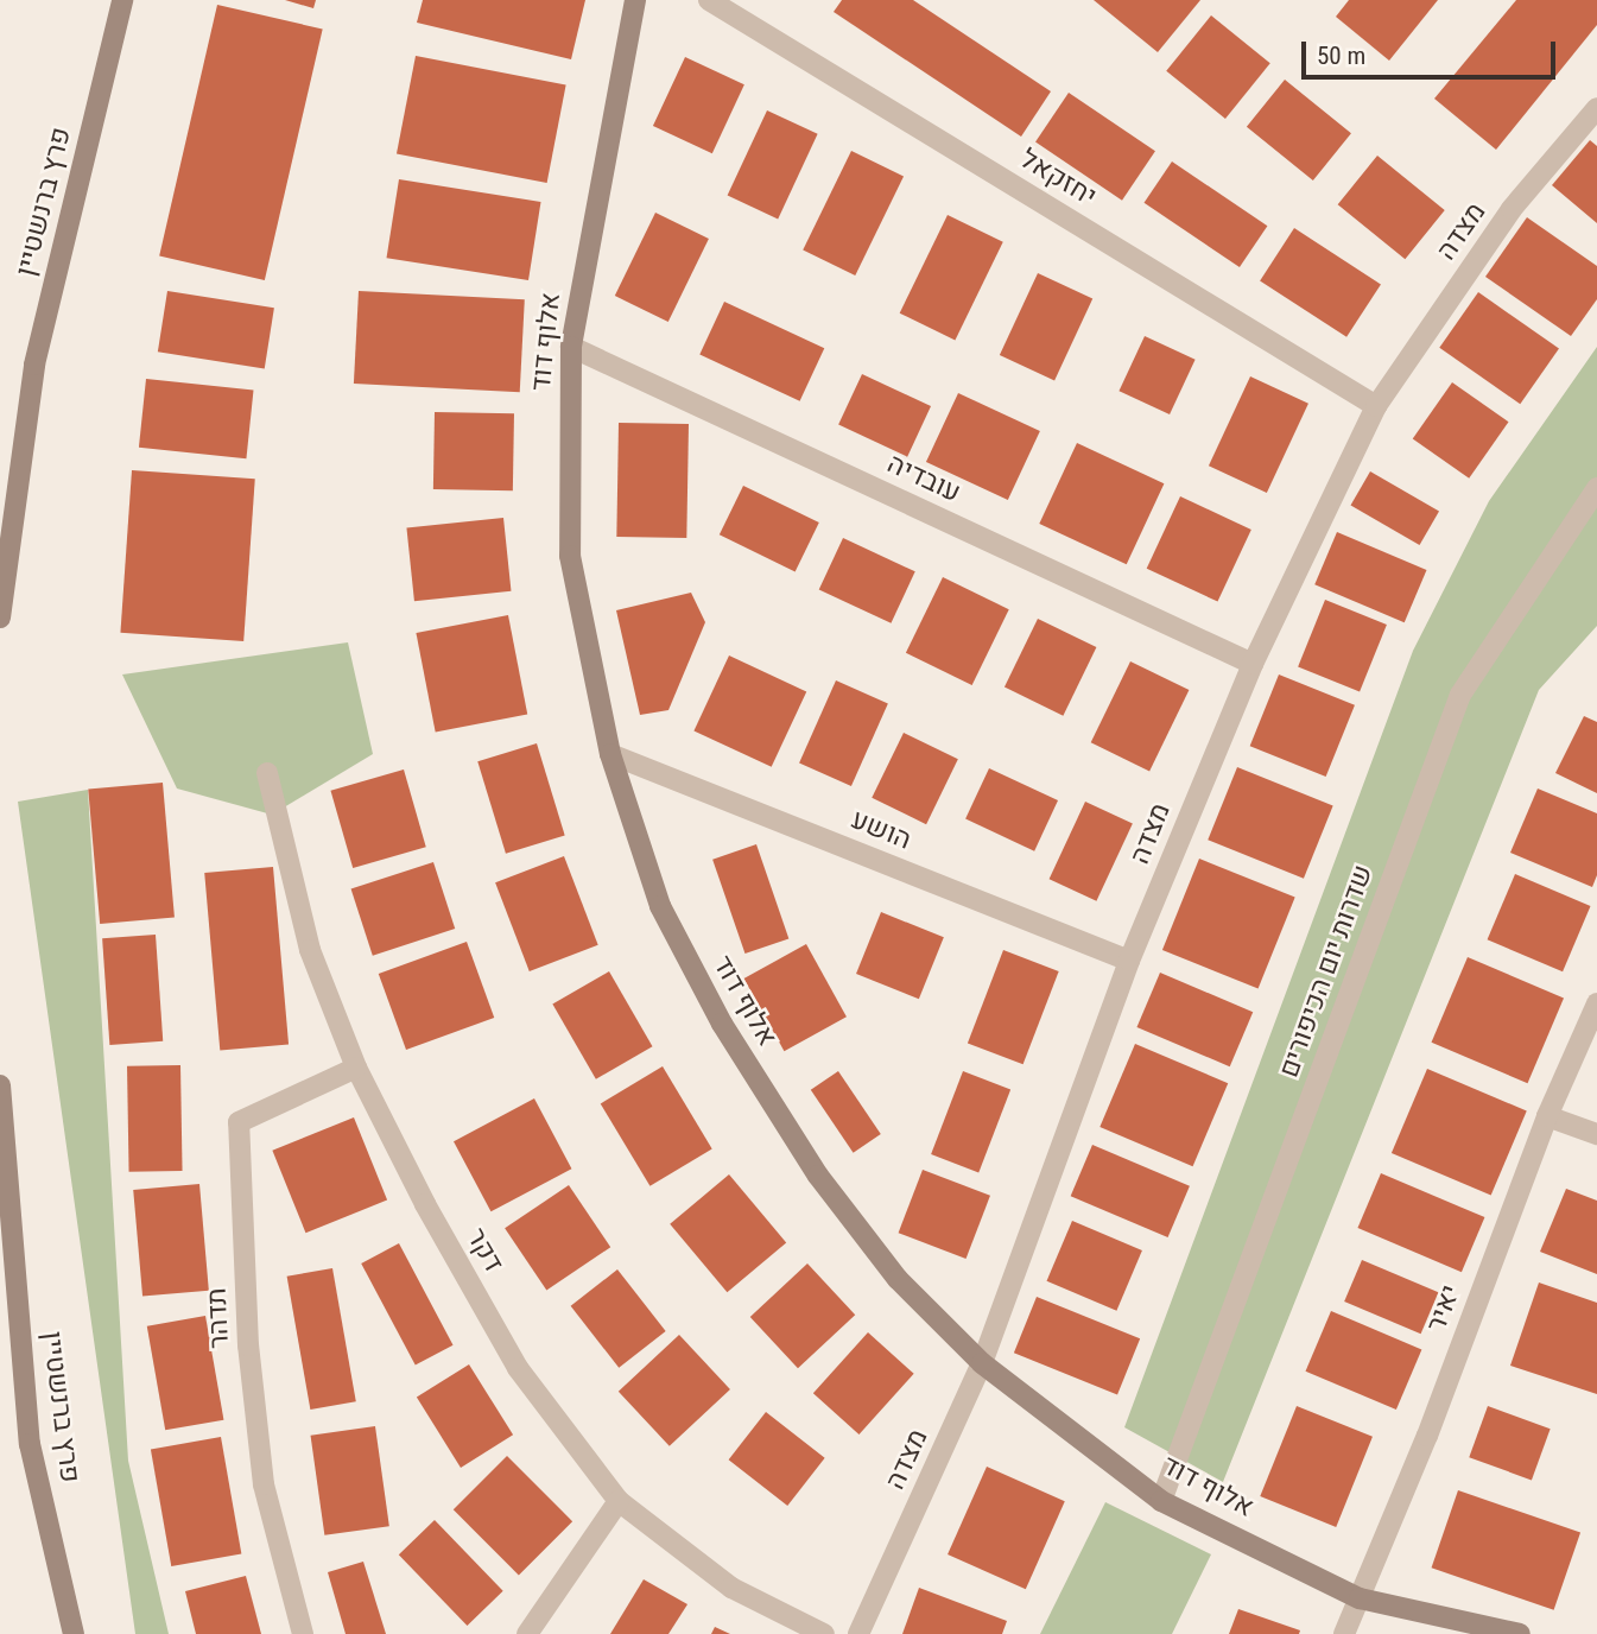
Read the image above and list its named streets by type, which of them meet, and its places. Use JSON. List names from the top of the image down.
{
  "streets": {
    "street": [
      "יחזקאל",
      "פרץ ברנשטיין",
      "מצדה",
      "אלוף דוד",
      "עובדיה",
      "הושע",
      "שדרות יום הכיפורים",
      "דקר",
      "יאיר",
      "תדהר"
    ]
  },
  "crossings": [
    ["יחזקאל", "מצדה"],
    ["מצדה", "אלוף דוד"],
    ["מצדה", "עובדיה"],
    ["מצדה", "הושע"],
    ["אלוף דוד", "עובדיה"],
    ["אלוף דוד", "הושע"],
    ["אלוף דוד", "שדרות יום הכיפורים"],
    ["אלוף דוד", "יאיר"],
    ["דקר", "תדהר"]
  ],
  "scale_bar": "50 m"
}
